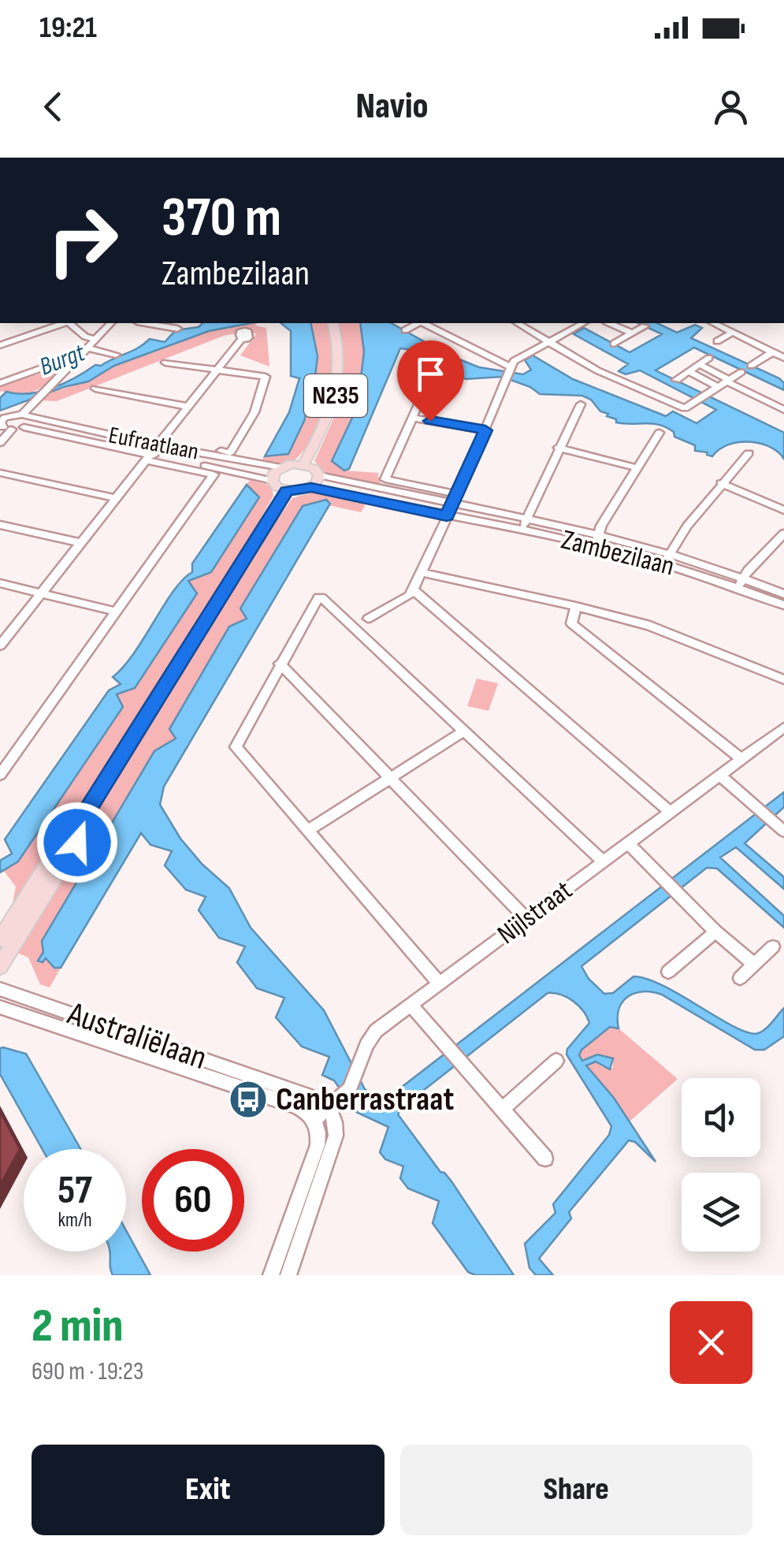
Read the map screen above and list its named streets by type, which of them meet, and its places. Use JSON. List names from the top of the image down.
{
  "streets": {
    "main road": ["N235"],
    "street": [
      "Eufraatlaan",
      "Zambezilaan",
      "Nijlstraat",
      "Australiëlaan"
    ]
  },
  "crossings": [
    ["Nijlstraat", "Australiëlaan"]
  ],
  "water": ["Burgt"],
  "places": {
    "bus stop": ["Canberrastraat"]
  },
  "page": {
    "status": "19:21",
    "header": "Navio",
    "turn": ["370 m", "Zambezilaan"],
    "speed": "57 km/h",
    "limit": "60",
    "heading": ["2 min", "690 m · 19:23"],
    "buttons": ["Exit", "Share"]
  }
}
